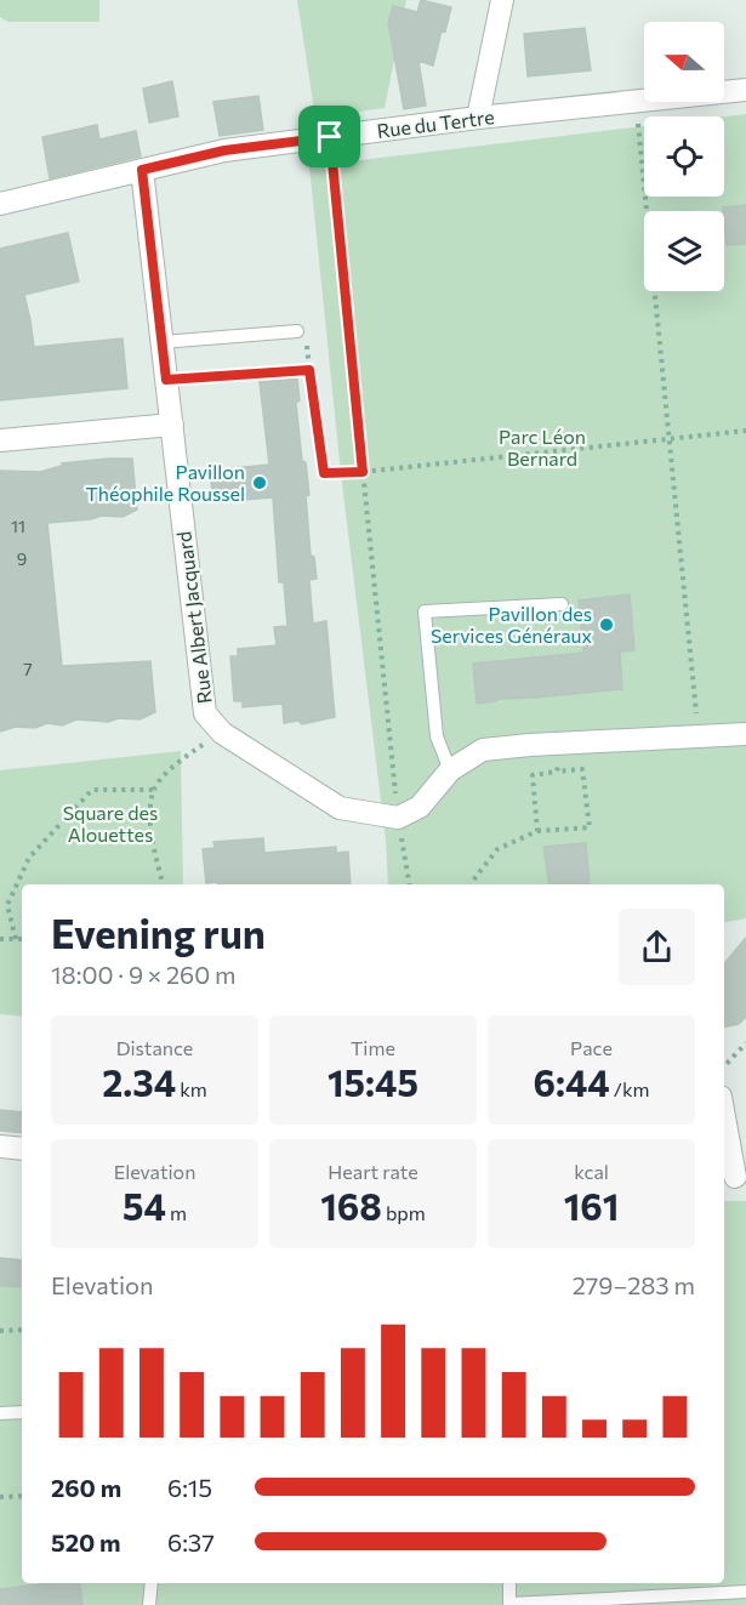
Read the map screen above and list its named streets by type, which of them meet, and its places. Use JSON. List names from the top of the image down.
{
  "streets": {
    "street": ["Rue du Tertre", "Rue Albert Jacquard"]
  },
  "crossings": [
    ["Rue du Tertre", "Rue Albert Jacquard"]
  ],
  "parks": ["Parc Léon Bernard", "Square des Alouettes"],
  "places": ["Pavillon Théophile Roussel", "Pavillon des Services Généraux"],
  "house_numbers": ["11", "9", "7"],
  "north": "left",
  "page": {
    "heading": ["Evening run", "18:00 · 9 × 260 m"],
    "stats": [
      ["Distance", "2.34 km"],
      ["Time", "15:45"],
      ["Pace", "6:44 /km"],
      ["Elevation", "54 m"],
      ["Heart rate", "168 bpm"],
      ["kcal", "161"]
    ],
    "chart": ["Elevation", "279–283 m"],
    "list": [
      {
        "name": "260 m",
        "note": "6:15"
      },
      {
        "name": "520 m",
        "note": "6:37"
      }
    ]
  }
}
